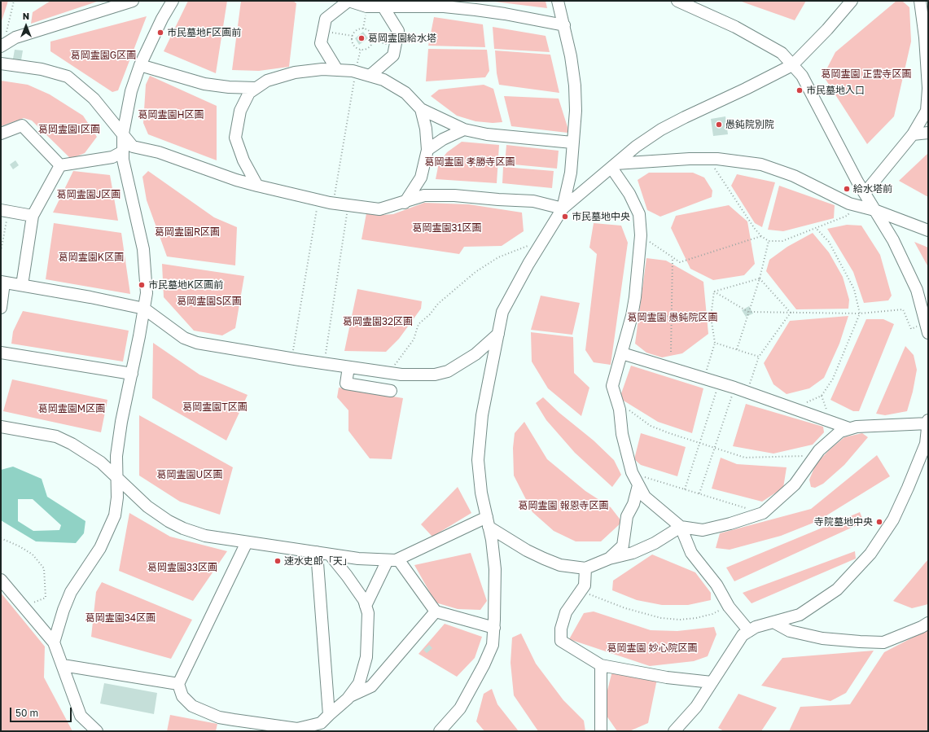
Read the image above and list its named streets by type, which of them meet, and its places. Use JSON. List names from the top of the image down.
{
  "parks": [
    "葛岡霊園G区画",
    "葛岡霊園 正雲寺区画",
    "葛岡霊園H区画",
    "葛岡霊園I区画",
    "葛岡霊園 孝勝寺区画",
    "葛岡霊園J区画",
    "葛岡霊園31区画",
    "葛岡霊園R区画",
    "葛岡霊園K区画",
    "葛岡霊園S区画",
    "葛岡霊園 愚鈍院区画",
    "葛岡霊園32区画",
    "葛岡霊園T区画",
    "葛岡霊園M区画",
    "葛岡霊園U区画",
    "葛岡霊園 報恩寺区画",
    "葛岡霊園33区画",
    "葛岡霊園34区画",
    "葛岡霊園 妙心院区画"
  ],
  "places": [
    "市民墓地F区画前",
    "葛岡霊園給水塔",
    "市民墓地入口",
    "愚鈍院別院",
    "給水塔前",
    "市民墓地中央",
    "市民墓地K区画前",
    "寺院墓地中央",
    "速水史郎「天」"
  ],
  "scale_bar": "50 m",
  "north": "top"
}
